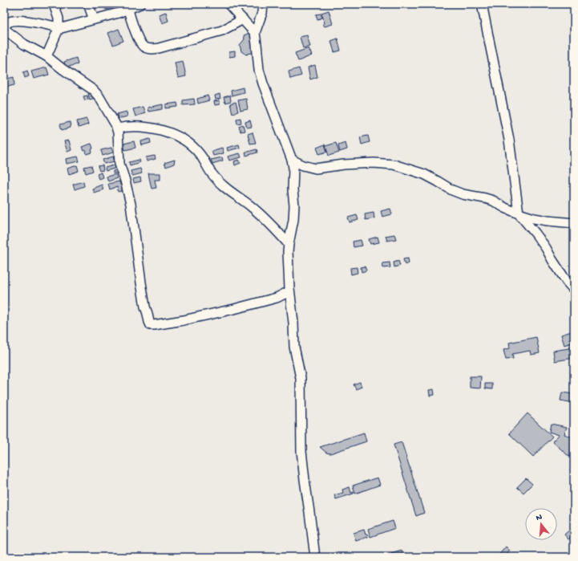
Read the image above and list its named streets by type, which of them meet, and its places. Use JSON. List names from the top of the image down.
{
  "north": "top"
}
